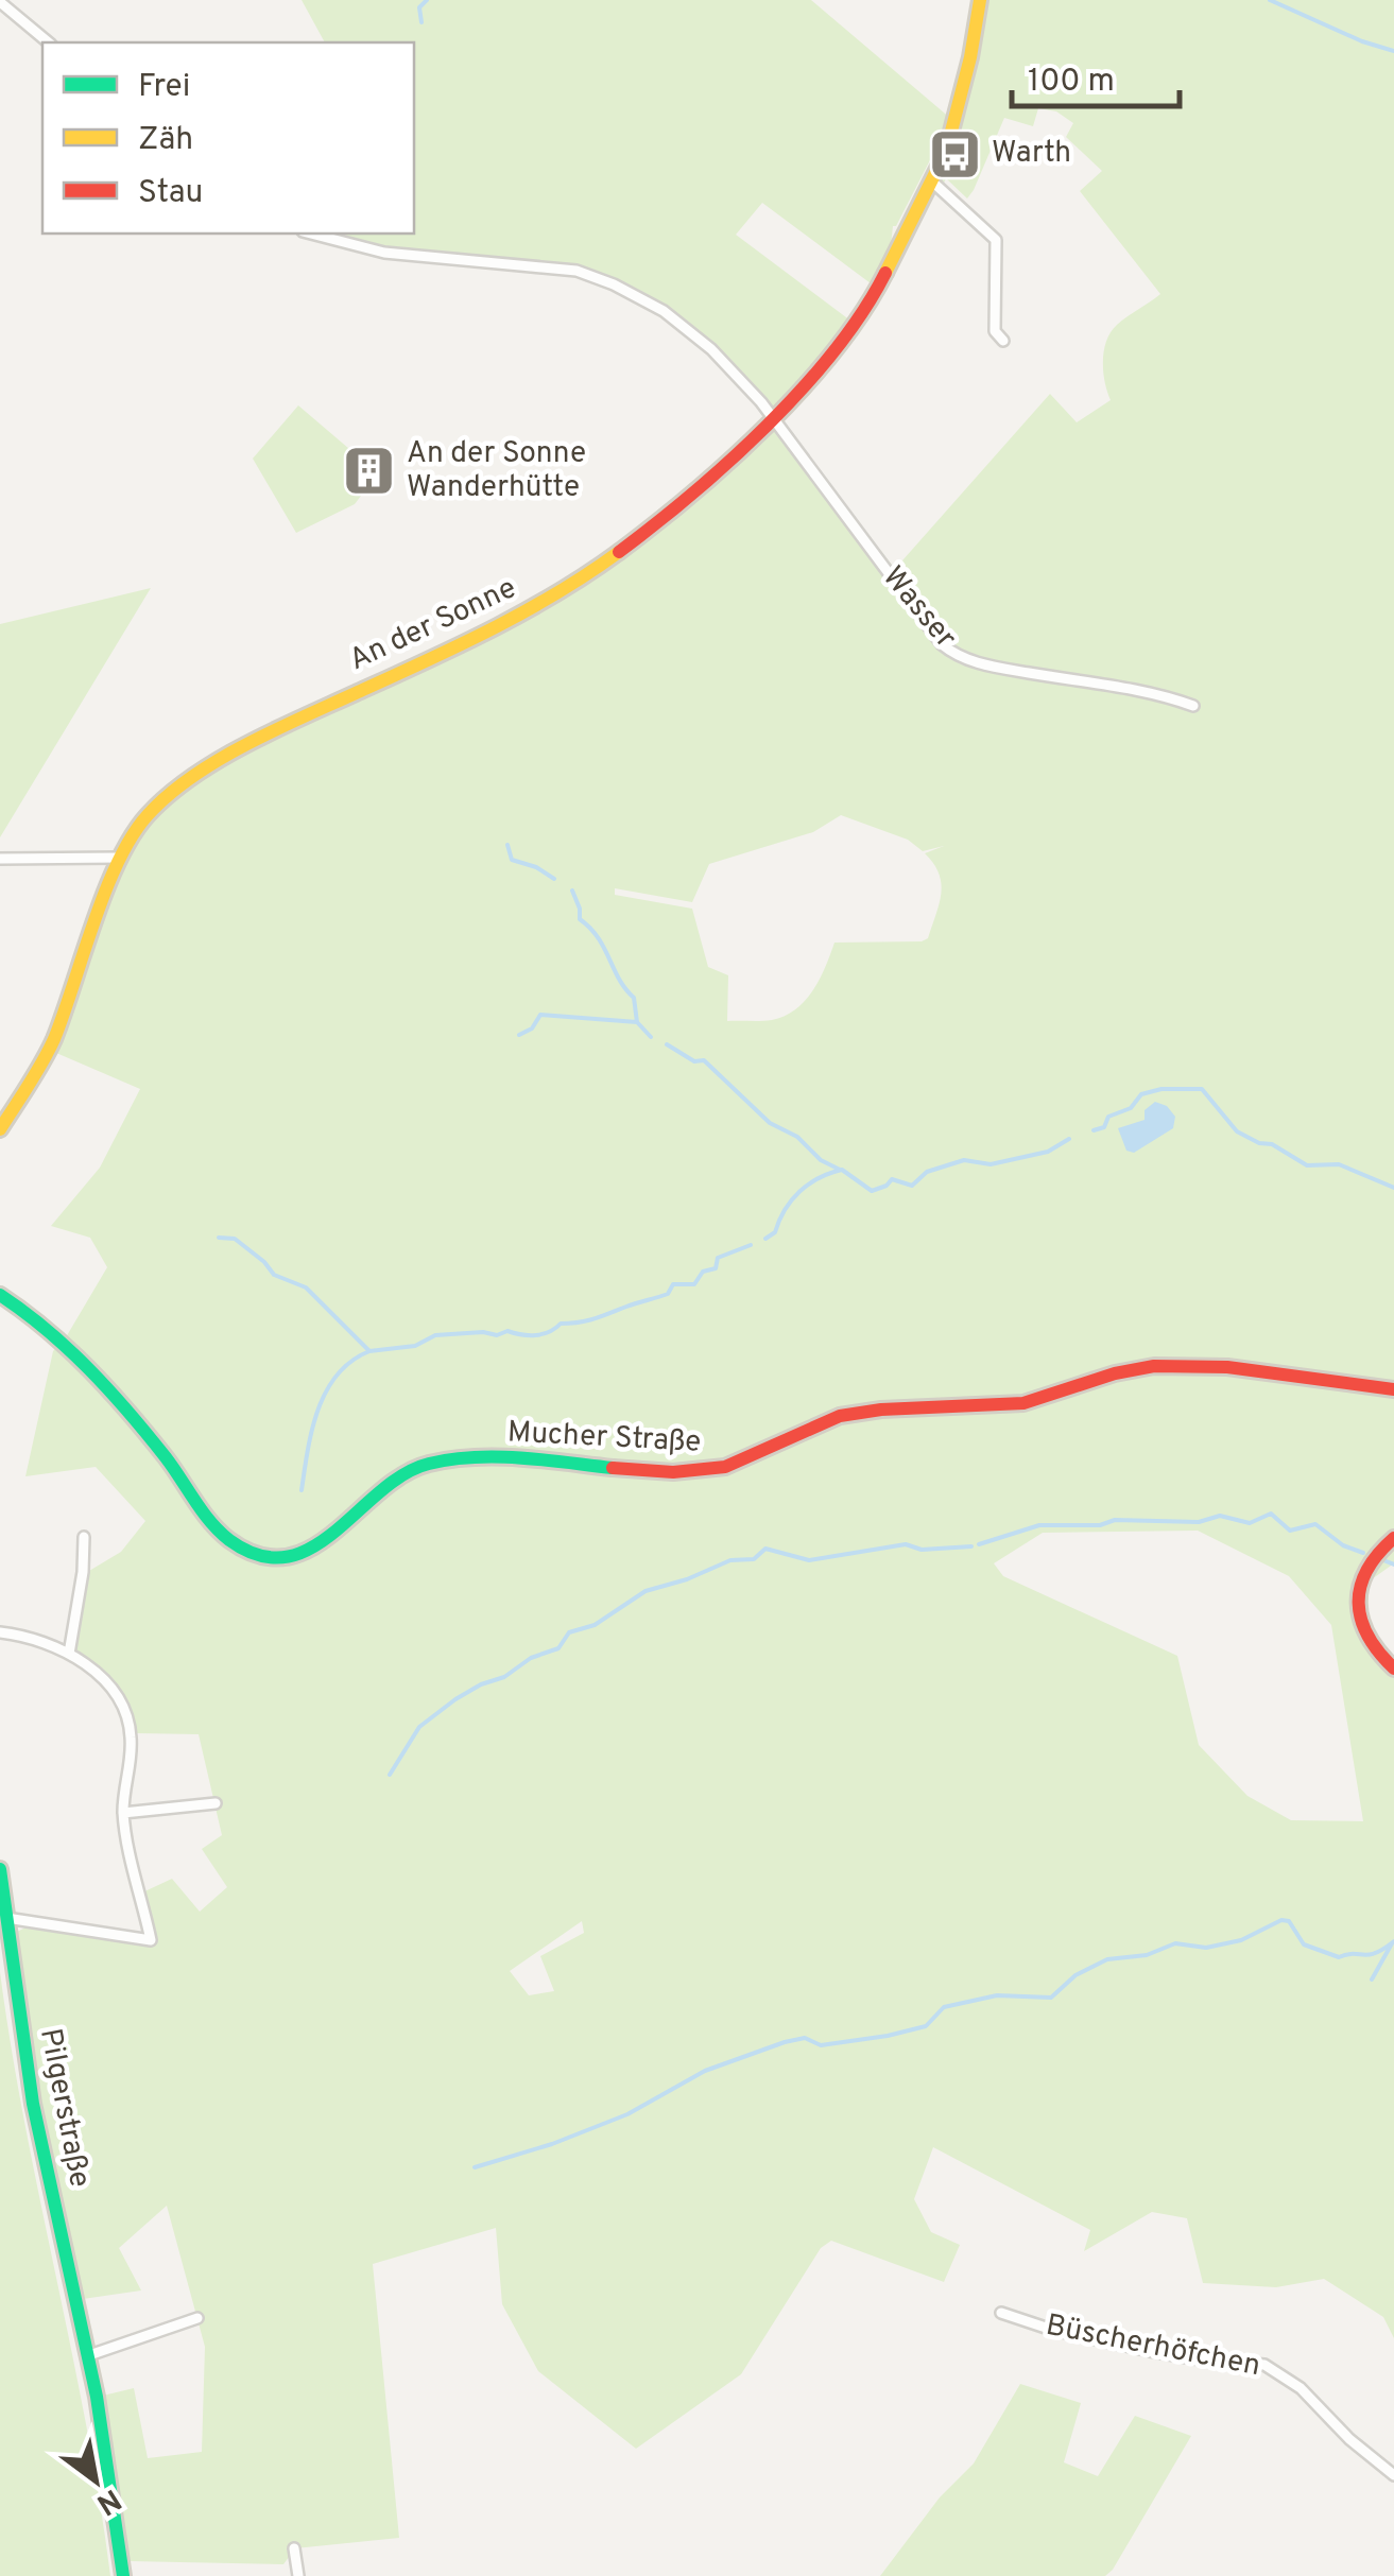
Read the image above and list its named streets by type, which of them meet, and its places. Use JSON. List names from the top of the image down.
{
  "streets": {
    "main road": ["An der Sonne", "Mucher Straße", "Pilgerstraße"],
    "street": ["Wasser", "Büscherhöfchen"]
  },
  "crossings": [
    ["Wasser", "An der Sonne"]
  ],
  "places": {
    "bus stop": ["Warth"],
    "building": ["An der Sonne Wanderhütte"]
  },
  "legend": ["Frei", "Zäh", "Stau"],
  "scale_bar": "100 m",
  "north": "bottom right"
}
